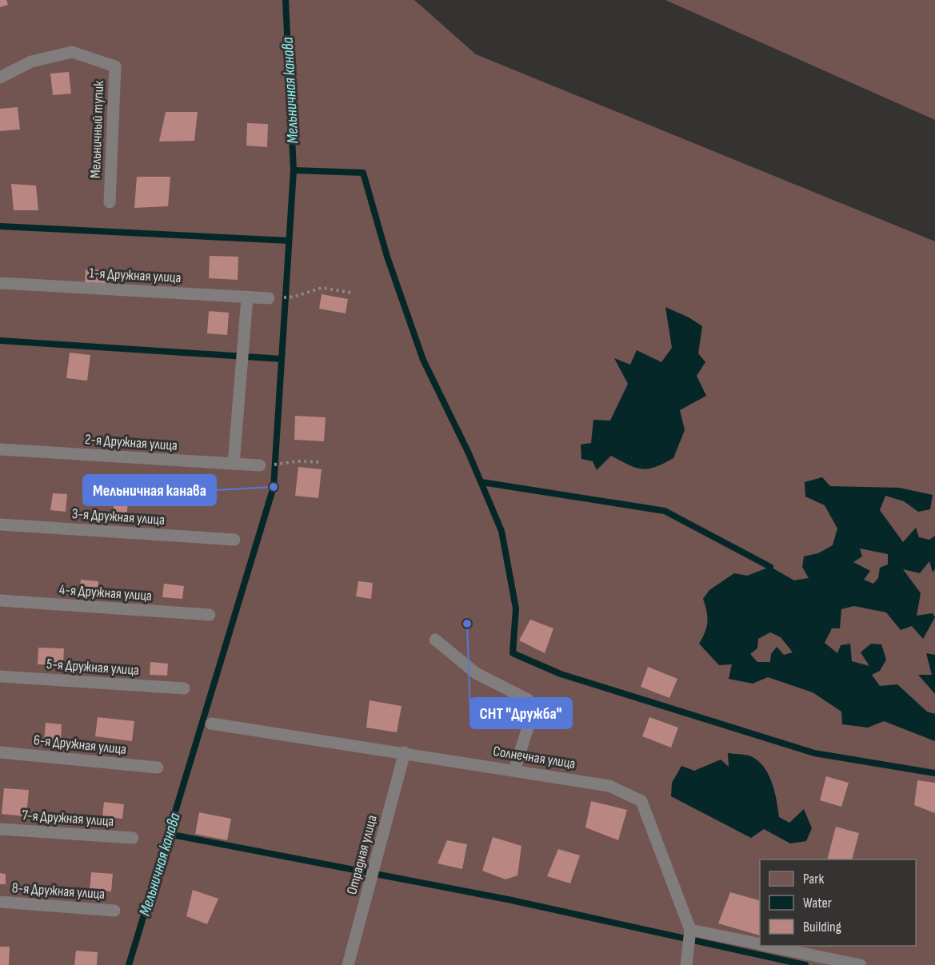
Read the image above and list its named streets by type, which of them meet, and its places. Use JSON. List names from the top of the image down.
{
  "streets": {
    "lane": [
      "Мельничный тупик",
      "1-я Дружная улица",
      "2-я Дружная улица",
      "3-я Дружная улица",
      "4-я Дружная улица",
      "5-я Дружная улица",
      "6-я Дружная улица",
      "Солнечная улица",
      "7-я Дружная улица",
      "Отрадная улица",
      "8-я Дружная улица"
    ]
  },
  "crossings": [
    ["Солнечная улица", "Отрадная улица"]
  ],
  "water": ["Мельничная канава"],
  "places": ["Мельничная канава", "СНТ \"Дружба\""],
  "legend": ["Park", "Water", "Building"]
}
